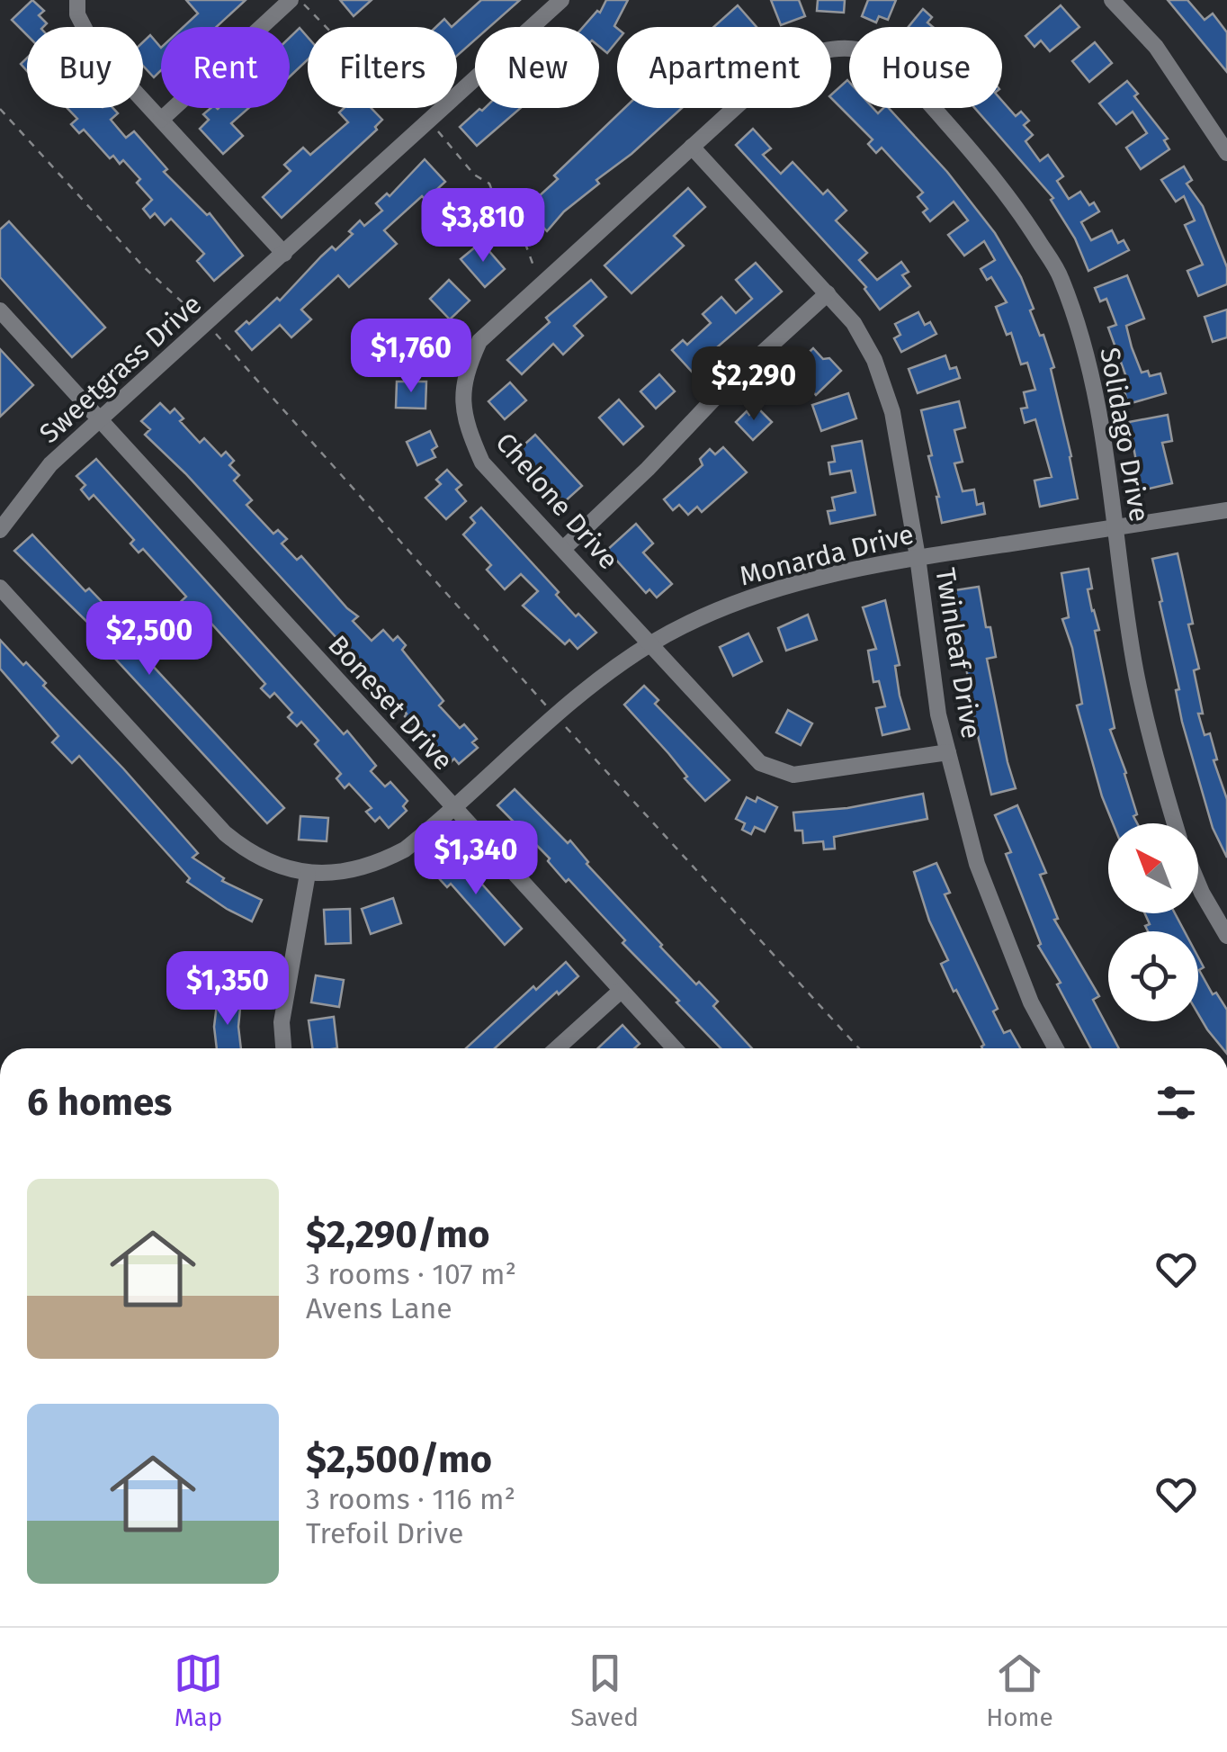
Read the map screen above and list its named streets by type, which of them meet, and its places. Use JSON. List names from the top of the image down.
{
  "streets": {
    "street": [
      "Sweetgrass Drive",
      "Solidago Drive",
      "Chelone Drive",
      "Monarda Drive",
      "Twinleaf Drive",
      "Boneset Drive"
    ]
  },
  "crossings": [
    ["Sweetgrass Drive", "Boneset Drive"],
    ["Solidago Drive", "Chelone Drive"],
    ["Solidago Drive", "Monarda Drive"],
    ["Solidago Drive", "Twinleaf Drive"],
    ["Chelone Drive", "Monarda Drive"],
    ["Chelone Drive", "Twinleaf Drive"],
    ["Monarda Drive", "Twinleaf Drive"],
    ["Monarda Drive", "Boneset Drive"]
  ],
  "north": "top left",
  "page": {
    "chip": [
      "Buy",
      "Rent",
      "Filters",
      "New",
      "Apartment",
      "House"
    ],
    "price": [
      "$3,810",
      "$1,760",
      "$2,290",
      "$2,500",
      "$1,340",
      "$1,350"
    ],
    "heading": "6 homes",
    "list": [
      {
        "name": "$2,290/mo",
        "note": "3 rooms · 107 m² · Avens Lane"
      },
      {
        "name": "$2,500/mo",
        "note": "3 rooms · 116 m² · Trefoil Drive"
      }
    ],
    "tabs": ["Map", "Saved", "Home"]
  }
}
